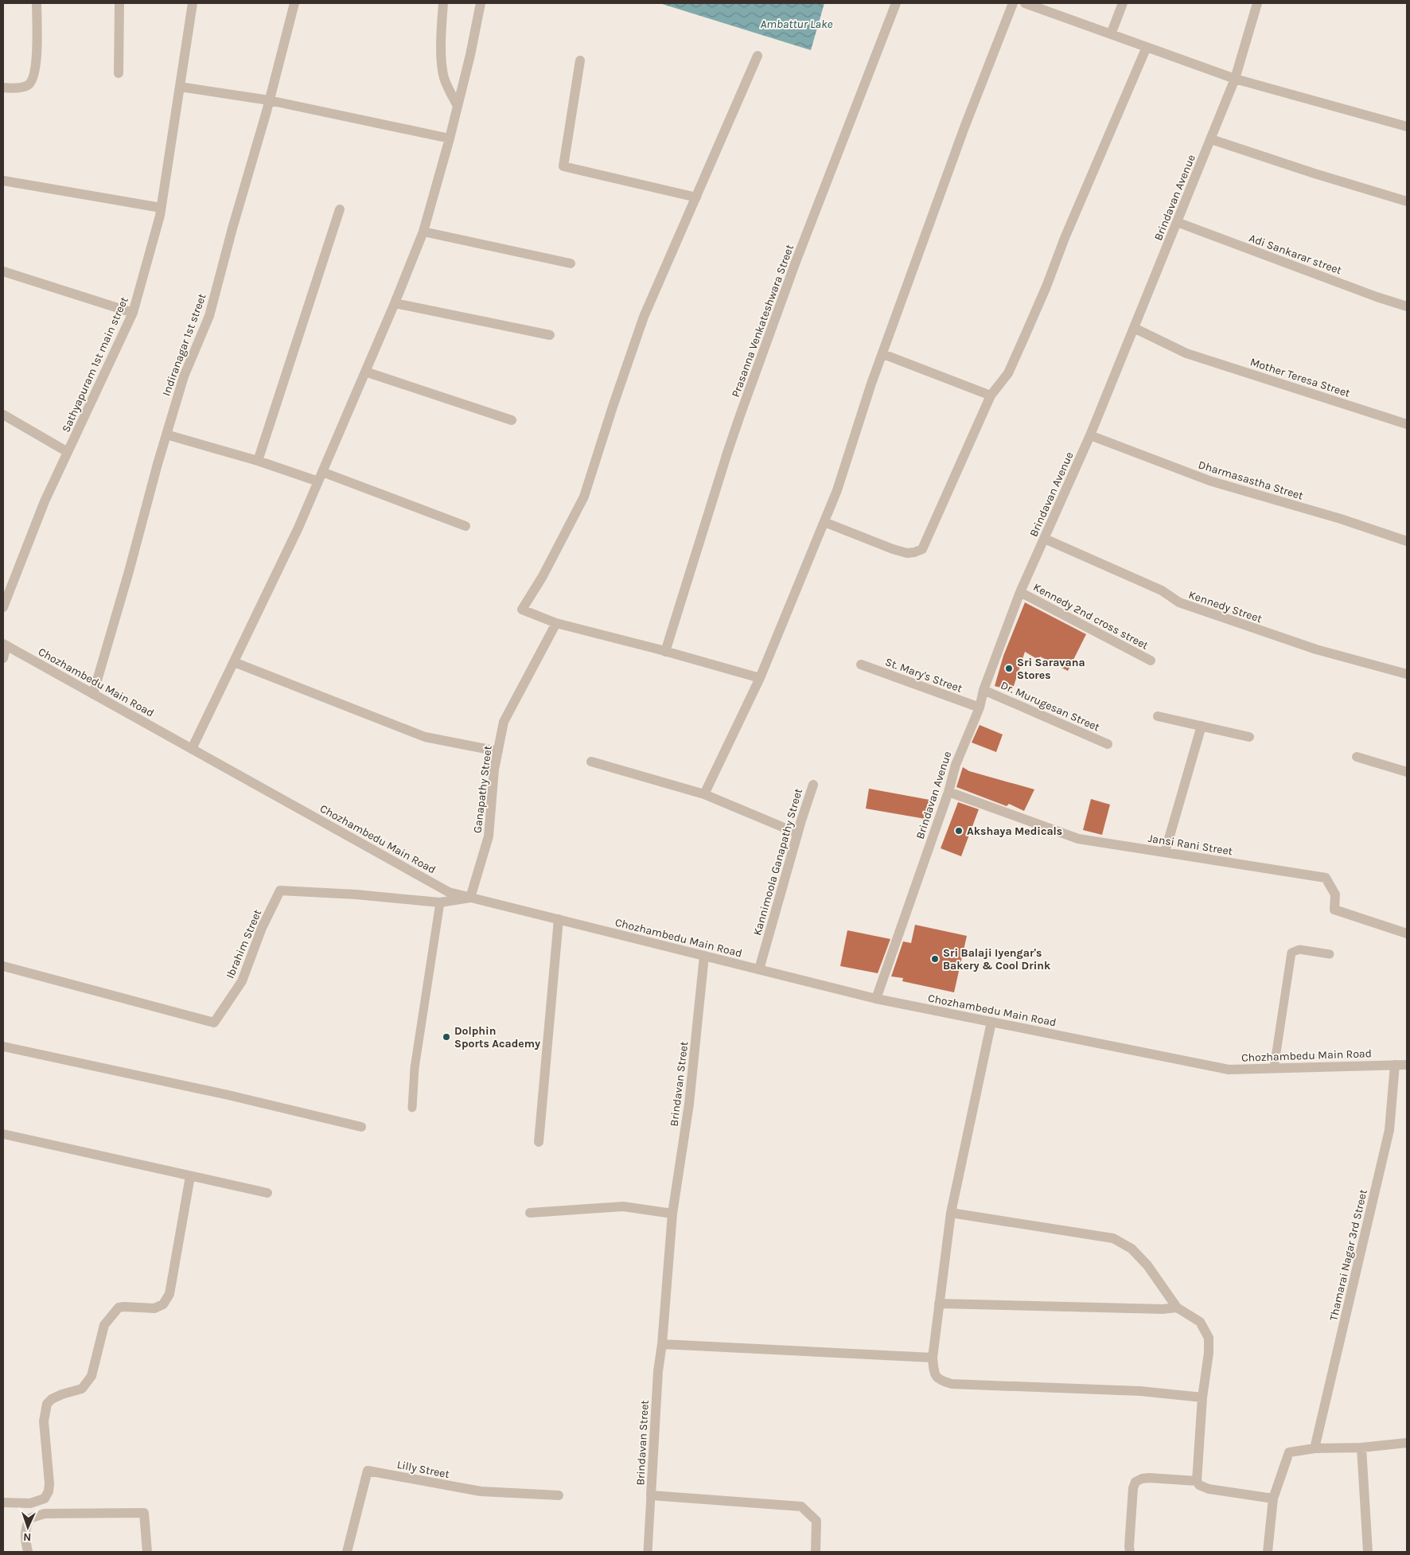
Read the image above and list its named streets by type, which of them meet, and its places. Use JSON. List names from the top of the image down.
{
  "streets": {
    "street": [
      "Brindavan Avenue",
      "Adi Sankarar street",
      "Prasanna Venkateshwara Street",
      "Indiranagar 1st street",
      "Sathyapuram 1st main street",
      "Mother Teresa Street",
      "Dharmasastha Street",
      "Kennedy Street",
      "Kennedy 2nd cross street",
      "St. Mary's Street",
      "Chozhambedu Main Road",
      "Dr. Murugesan Street",
      "Ganapathy Street",
      "Jansi Rani Street",
      "Kannimoola Ganapathy Street",
      "Ibrahim Street",
      "Brindavan Street",
      "Thamarai Nagar 3rd Street",
      "Lilly Street"
    ]
  },
  "crossings": [
    ["Brindavan Avenue", "Adi Sankarar street"],
    ["Brindavan Avenue", "Mother Teresa Street"],
    ["Brindavan Avenue", "Dharmasastha Street"],
    ["Brindavan Avenue", "Kennedy Street"],
    ["Brindavan Avenue", "Kennedy 2nd cross street"],
    ["Brindavan Avenue", "St. Mary's Street"],
    ["Brindavan Avenue", "Chozhambedu Main Road"],
    ["Brindavan Avenue", "Dr. Murugesan Street"],
    ["Brindavan Avenue", "Jansi Rani Street"],
    ["Indiranagar 1st street", "Chozhambedu Main Road"],
    ["Chozhambedu Main Road", "Ganapathy Street"],
    ["Chozhambedu Main Road", "Kannimoola Ganapathy Street"],
    ["Chozhambedu Main Road", "Ibrahim Street"],
    ["Chozhambedu Main Road", "Brindavan Street"],
    ["Chozhambedu Main Road", "Thamarai Nagar 3rd Street"],
    ["Ganapathy Street", "Ibrahim Street"]
  ],
  "water": ["Ambattur Lake"],
  "places": [
    "Sri Saravana Stores",
    "Akshaya Medicals",
    "Sri Balaji Iyengar's Bakery & Cool Drink",
    "Dolphin Sports Academy"
  ],
  "north": "bottom"
}
